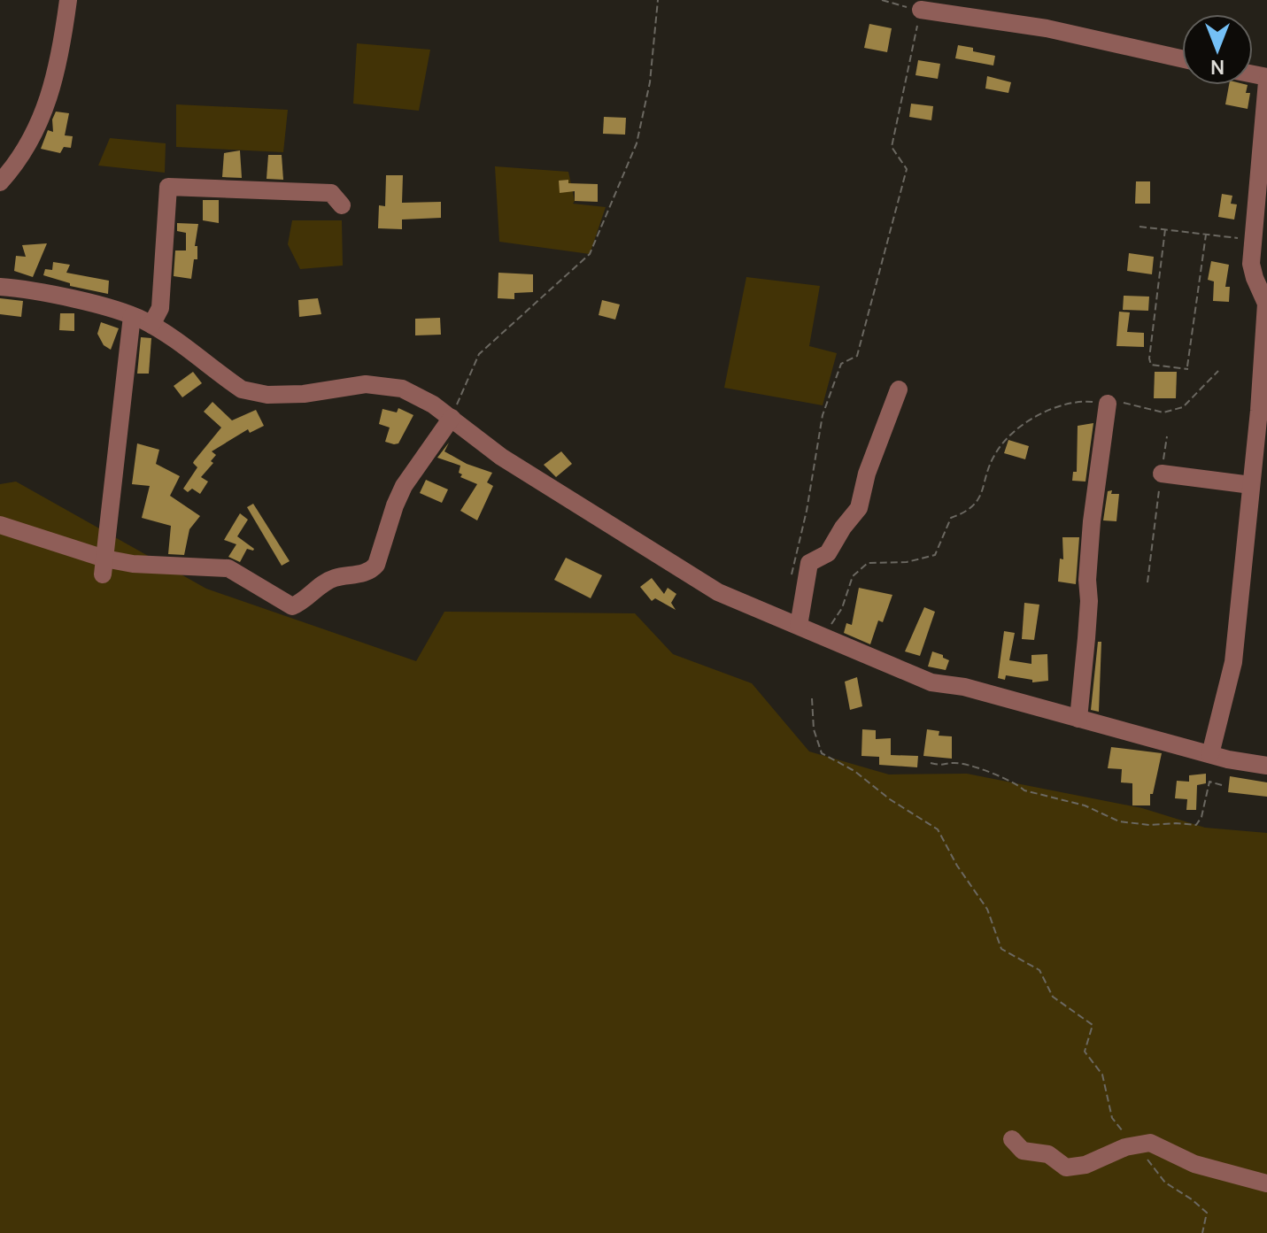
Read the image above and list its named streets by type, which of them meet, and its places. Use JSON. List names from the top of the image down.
{
  "north": "bottom"
}
